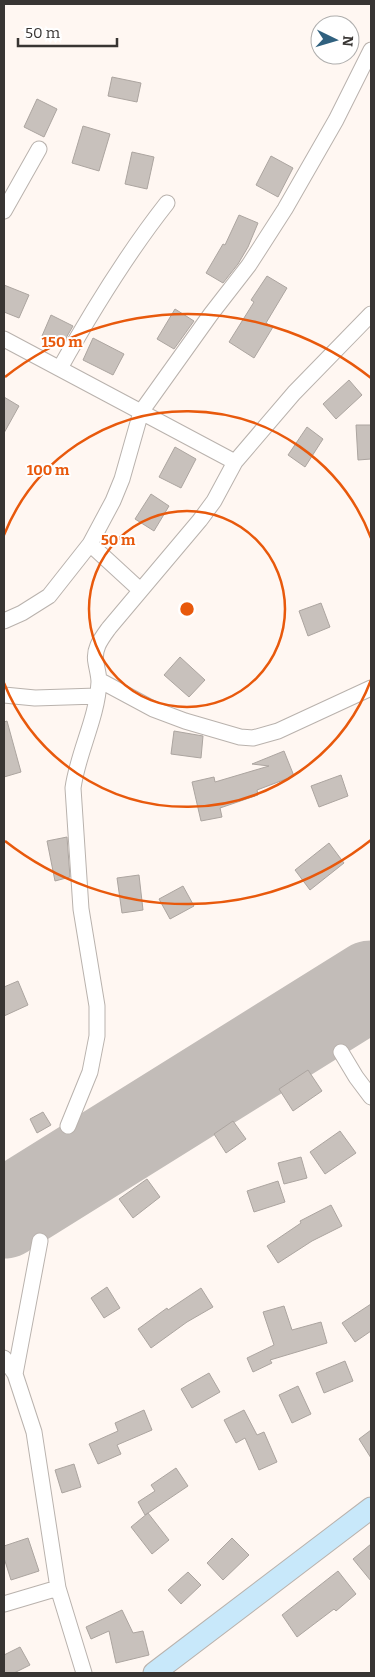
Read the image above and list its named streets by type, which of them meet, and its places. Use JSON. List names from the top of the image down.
{
  "scale_bar": "50 m",
  "north": "right",
  "rings": ["150 m", "100 m", "50 m"]
}
